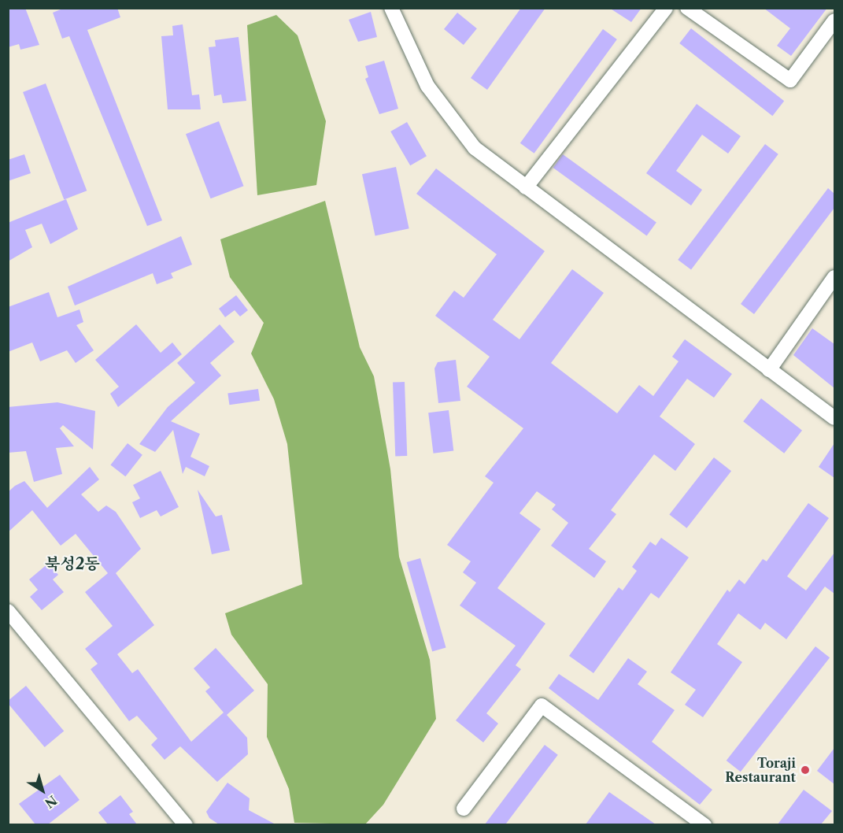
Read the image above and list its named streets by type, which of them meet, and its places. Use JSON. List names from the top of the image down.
{
  "districts": ["북성2동"],
  "places": ["Toraji Restaurant"],
  "north": "bottom right"
}
